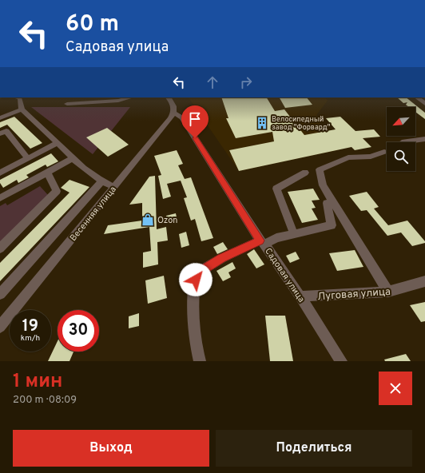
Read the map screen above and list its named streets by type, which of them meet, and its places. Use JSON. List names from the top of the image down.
{
  "streets": {
    "street": ["Весенняя улица", "Садовая улица", "Луговая улица"]
  },
  "crossings": [
    ["Весенняя улица", "Садовая улица"],
    ["Садовая улица", "Луговая улица"]
  ],
  "places": {
    "building": ["Велосипедный завод \"Форвард\""],
    "shop": ["Ozon"]
  },
  "north": "bottom left",
  "page": {
    "turn": ["60 m", "Садовая улица"],
    "speed": "19 km/h",
    "limit": "30",
    "heading": ["1 мин", "200 m · 08:09"],
    "buttons": ["Выход", "Поделиться"]
  }
}
